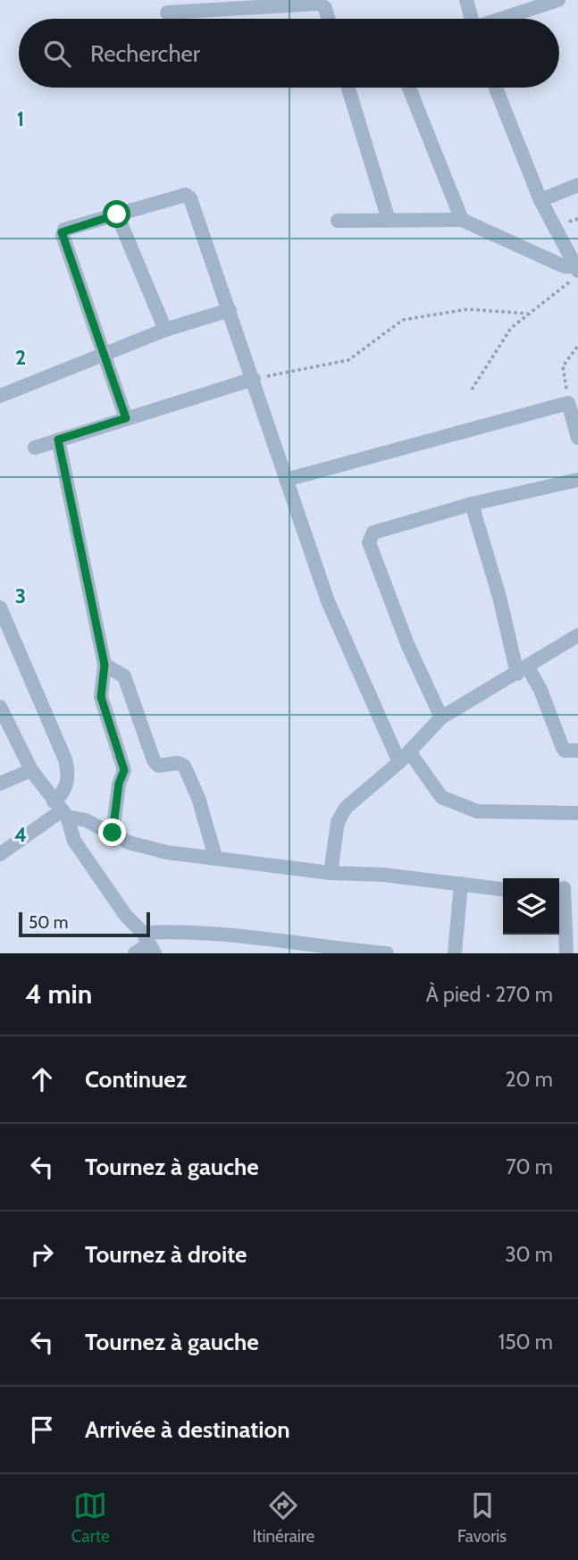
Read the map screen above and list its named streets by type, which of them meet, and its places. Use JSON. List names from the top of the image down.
{
  "scale_bar": "50 m",
  "page": {
    "search": "Rechercher",
    "scale": "50 m",
    "heading": ["4 min", "À pied · 270 m"],
    "list": [
      ["Continuez", "20 m"],
      ["Tournez à gauche", "70 m"],
      ["Tournez à droite", "30 m"],
      ["Tournez à gauche", "150 m"],
      "Arrivée à destination"
    ],
    "nav": ["Carte", "Itinéraire", "Favoris"]
  },
  "grid": {
    "rows": [
      "1",
      "2",
      "3",
      "4"
    ]
  }
}
